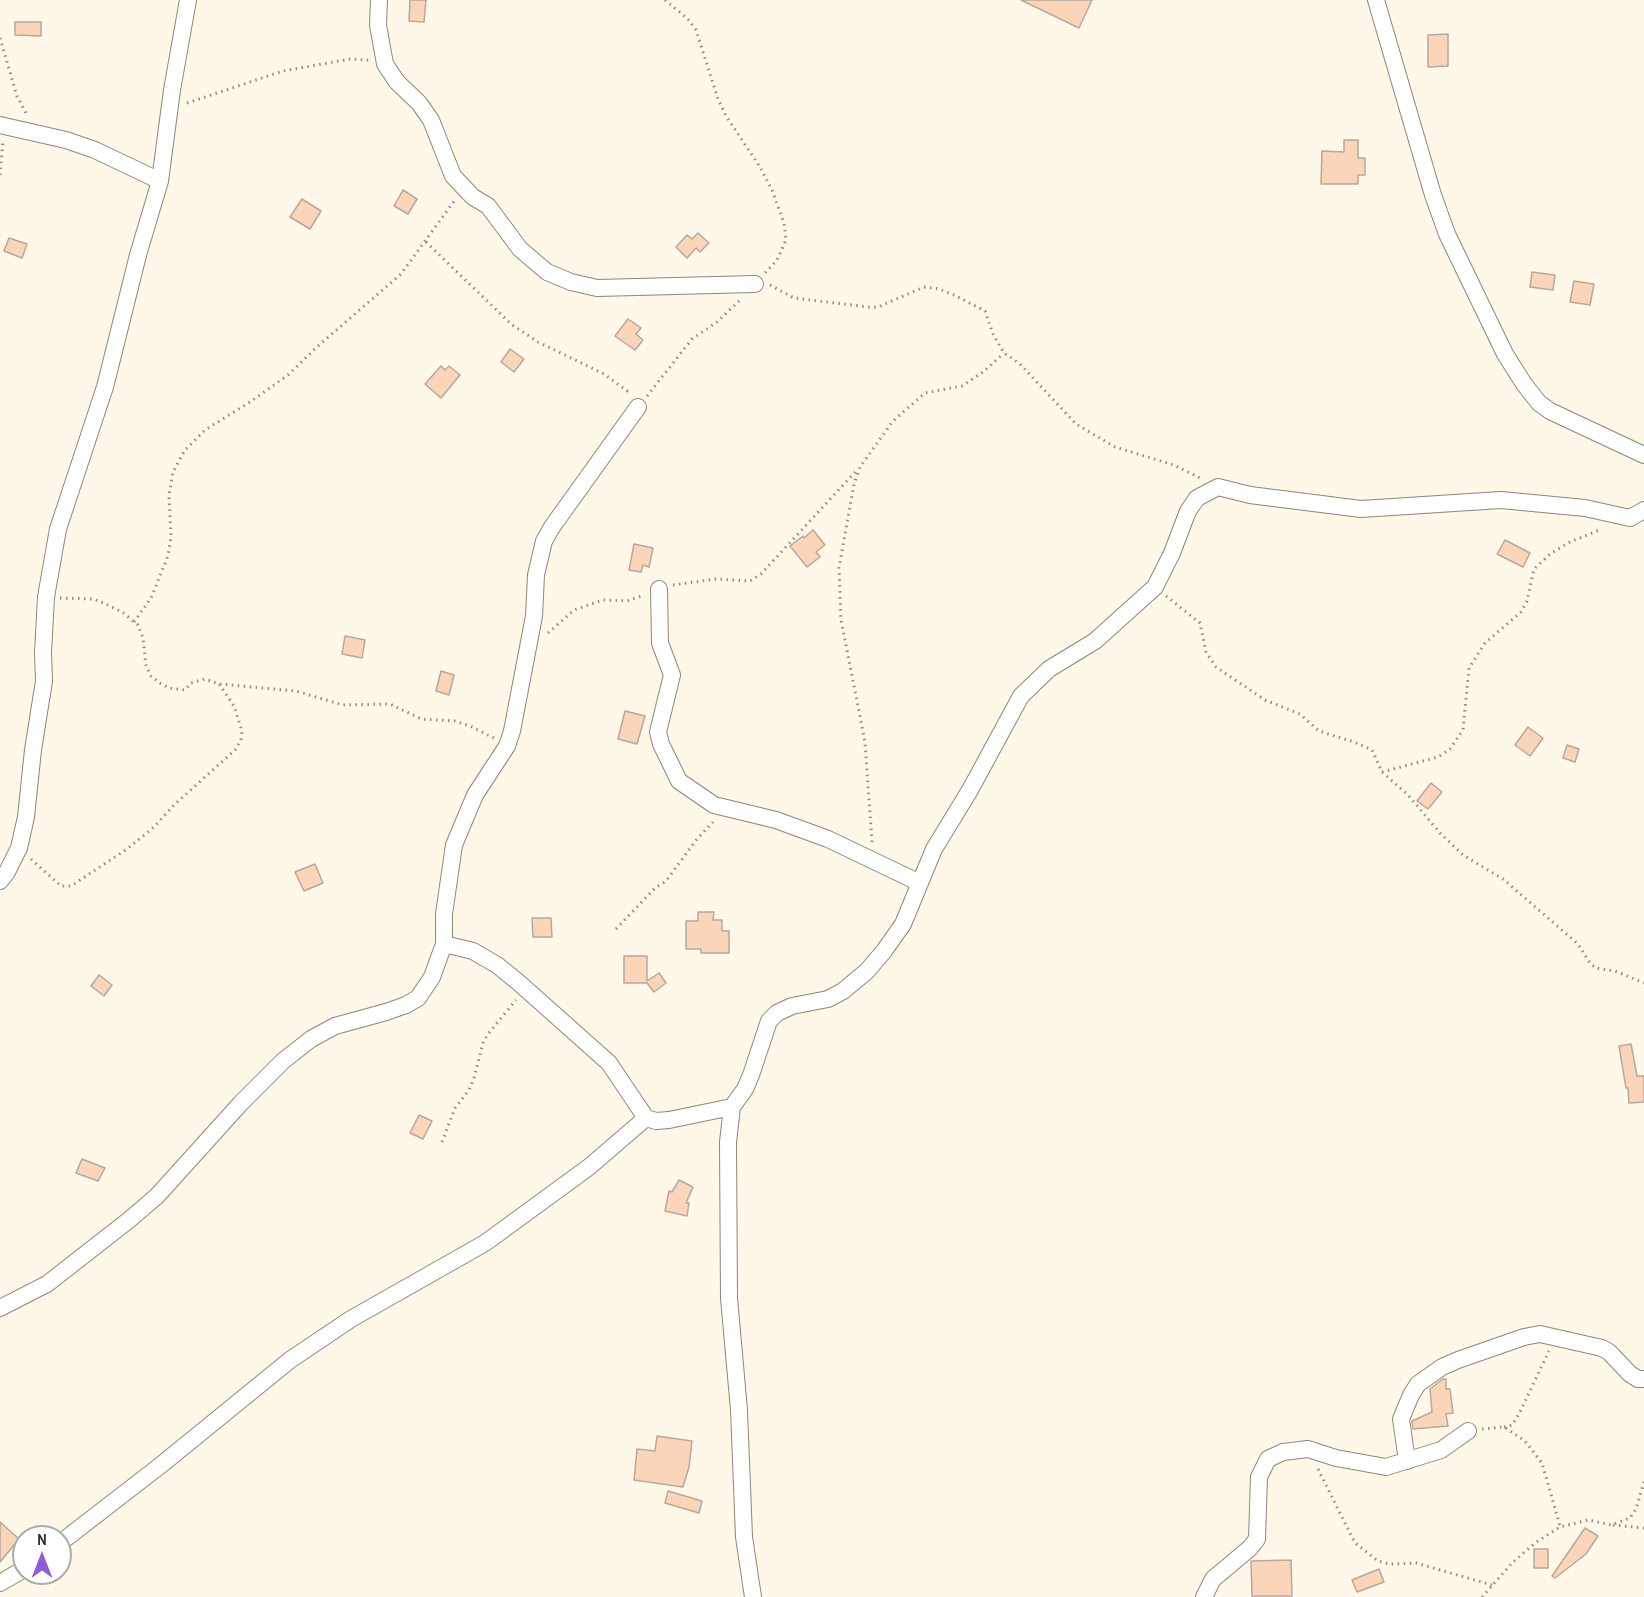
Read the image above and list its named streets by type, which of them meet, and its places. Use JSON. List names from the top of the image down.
{
  "north": "top"
}
